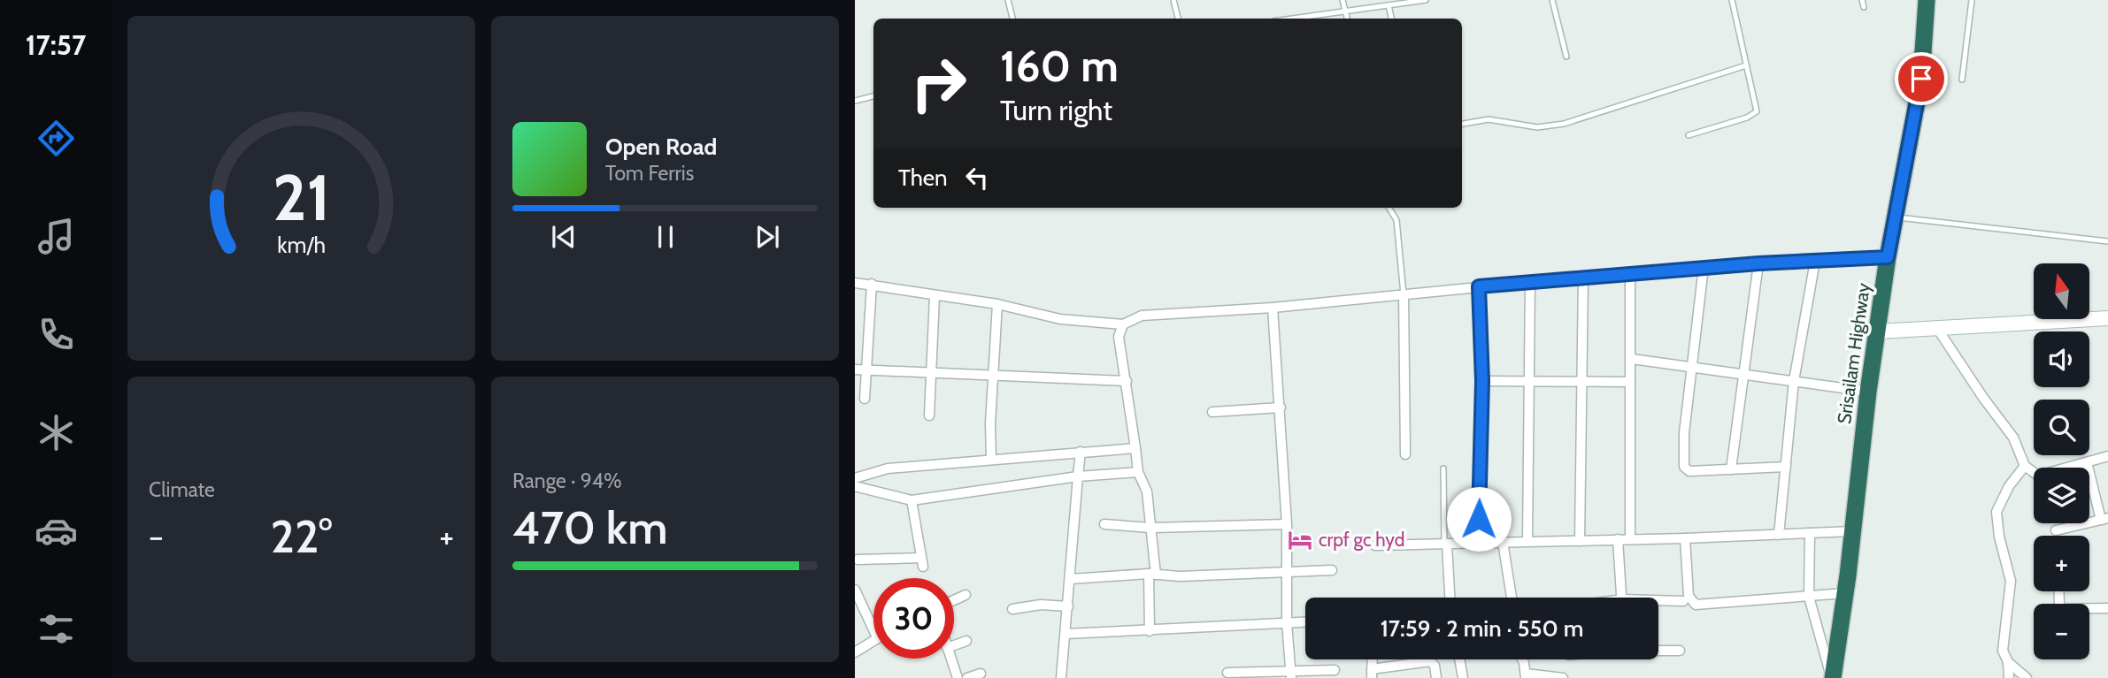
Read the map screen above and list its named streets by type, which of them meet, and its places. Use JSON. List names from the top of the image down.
{
  "streets": {
    "highway": ["Srisailam Highway"]
  },
  "places": {
    "hotel": ["crpf gc hyd"]
  },
  "north": "top",
  "page": {
    "tabs": "17:57",
    "turn": ["160 m", "Turn right"],
    "song": ["Open Road", "Tom Ferris"],
    "then": "Then",
    "map_buttons": ["+", "−"],
    "tile": [
      "Climate",
      ["Range · 94%", "470 km"]
    ],
    "heat": ["−", "22°", "+"],
    "limit": "30",
    "trip": "17:59 · 2 min · 550 m",
    "gauge": ["21", "km/h"]
  }
}
